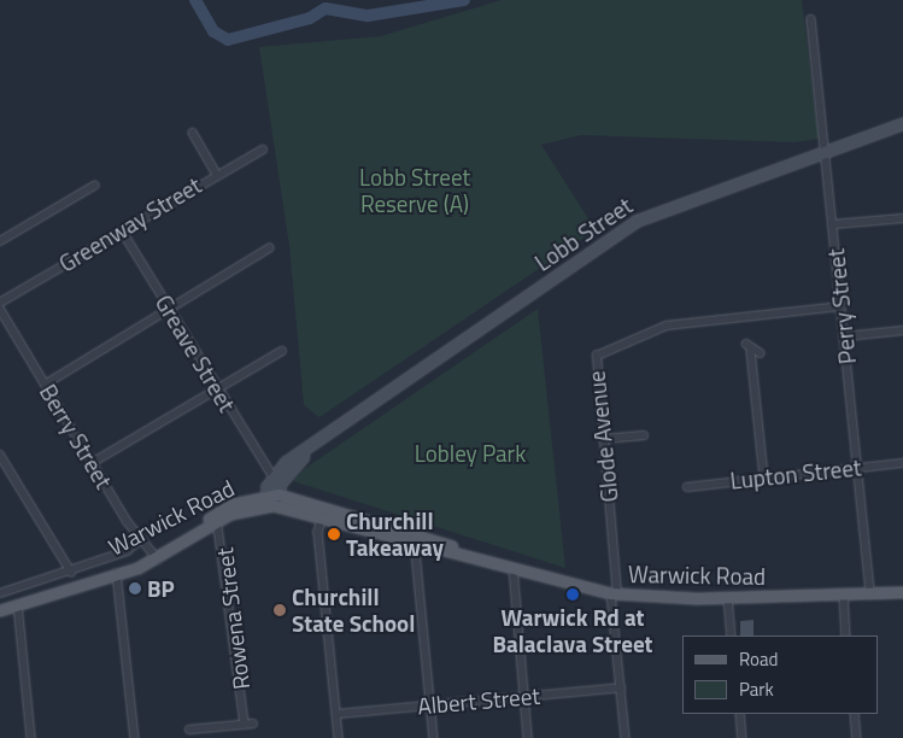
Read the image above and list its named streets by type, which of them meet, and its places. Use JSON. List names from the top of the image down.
{
  "streets": {
    "main road": ["Lobb Street", "Warwick Road"],
    "street": [
      "Greenway Street",
      "Perry Street",
      "Greave Street",
      "Berry Street",
      "Glode Avenue",
      "Lupton Street",
      "Rowena Street",
      "Albert Street"
    ]
  },
  "crossings": [
    ["Greenway Street", "Greave Street"],
    ["Lobb Street", "Perry Street"],
    ["Lobb Street", "Greave Street"],
    ["Lobb Street", "Warwick Road"],
    ["Perry Street", "Glode Avenue"],
    ["Perry Street", "Lupton Street"],
    ["Perry Street", "Warwick Road"],
    ["Berry Street", "Warwick Road"],
    ["Glode Avenue", "Warwick Road"],
    ["Glode Avenue", "Albert Street"],
    ["Warwick Road", "Rowena Street"]
  ],
  "parks": ["Lobb Street Reserve (A)", "Lobley Park"],
  "places": [
    "Churchill Takeaway",
    "BP",
    "Warwick Rd at Balaclava Street",
    "Churchill State School"
  ],
  "legend": ["Road", "Park"]
}
